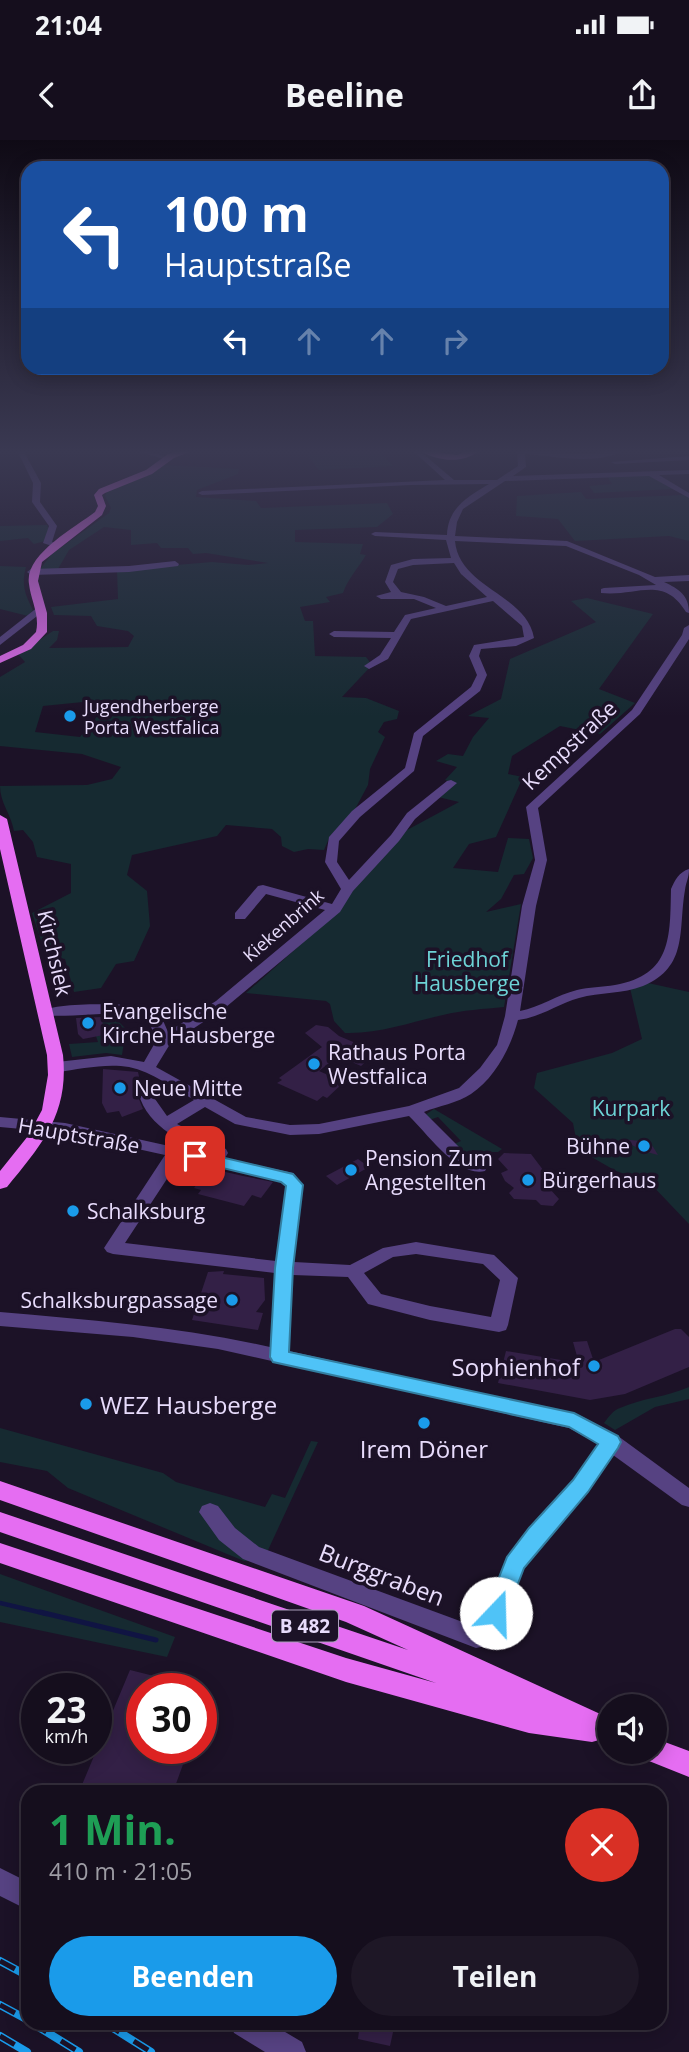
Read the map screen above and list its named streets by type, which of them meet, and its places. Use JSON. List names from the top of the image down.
{
  "streets": {
    "main road": ["Kirchsiek", "B 482"],
    "street": [
      "Kempstraße",
      "Kiekenbrink",
      "Hauptstraße",
      "Burggraben"
    ]
  },
  "crossings": [
    ["Kempstraße", "Kiekenbrink"],
    ["Kempstraße", "Kirchsiek"],
    ["Kirchsiek", "Hauptstraße"]
  ],
  "parks": ["Friedhof Hausberge", "Kurpark"],
  "places": [
    "Jugendherberge Porta Westfalica",
    "Evangelische Kirche Hausberge",
    "Rathaus Porta Westfalica",
    "Neue Mitte",
    "Bühne",
    "Pension Zum Angestellten",
    "Bürgerhaus",
    "Schalksburg",
    "Schalksburgpassage",
    "Sophienhof",
    "WEZ Hausberge",
    "Irem Döner"
  ],
  "page": {
    "status": "21:04",
    "header": "Beeline",
    "turn": ["100 m", "Hauptstraße"],
    "speed": "23 km/h",
    "limit": "30",
    "heading": ["1 Min.", "410 m · 21:05"],
    "buttons": ["Beenden", "Teilen"]
  }
}
